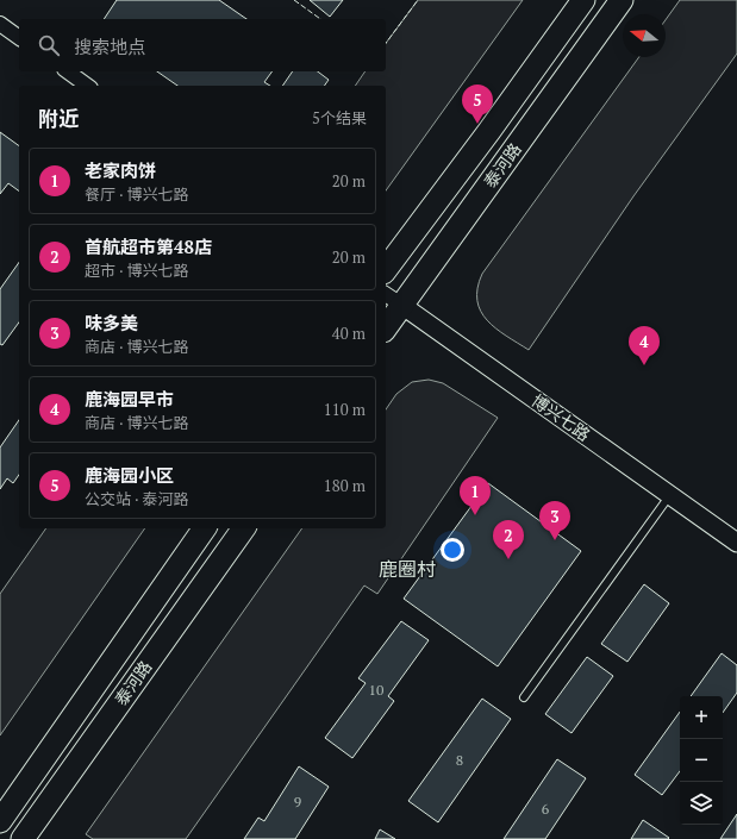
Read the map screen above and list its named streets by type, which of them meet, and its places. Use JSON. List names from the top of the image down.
{
  "streets": {
    "main road": ["泰河路"],
    "street": ["博兴七路"]
  },
  "crossings": [
    ["泰河路", "博兴七路"]
  ],
  "districts": ["鹿圈村"],
  "house_numbers": [
    "10",
    "8",
    "9",
    "6"
  ],
  "north": "left",
  "page": {
    "search": "搜索地点",
    "pins": [
      "5",
      "4",
      "1",
      "3",
      "2"
    ],
    "heading": ["附近", "5个结果"],
    "list": [
      {
        "mark": "1",
        "name": "老家肉饼",
        "note": "餐厅 · 博兴七路",
        "value": "20 m"
      },
      {
        "mark": "2",
        "name": "首航超市第48店",
        "note": "超市 · 博兴七路",
        "value": "20 m"
      },
      {
        "mark": "3",
        "name": "味多美",
        "note": "商店 · 博兴七路",
        "value": "40 m"
      },
      {
        "mark": "4",
        "name": "鹿海园早市",
        "note": "商店 · 博兴七路",
        "value": "110 m"
      },
      {
        "mark": "5",
        "name": "鹿海园小区",
        "note": "公交站 · 泰河路",
        "value": "180 m"
      }
    ],
    "map_buttons": ["+", "−"]
  }
}
